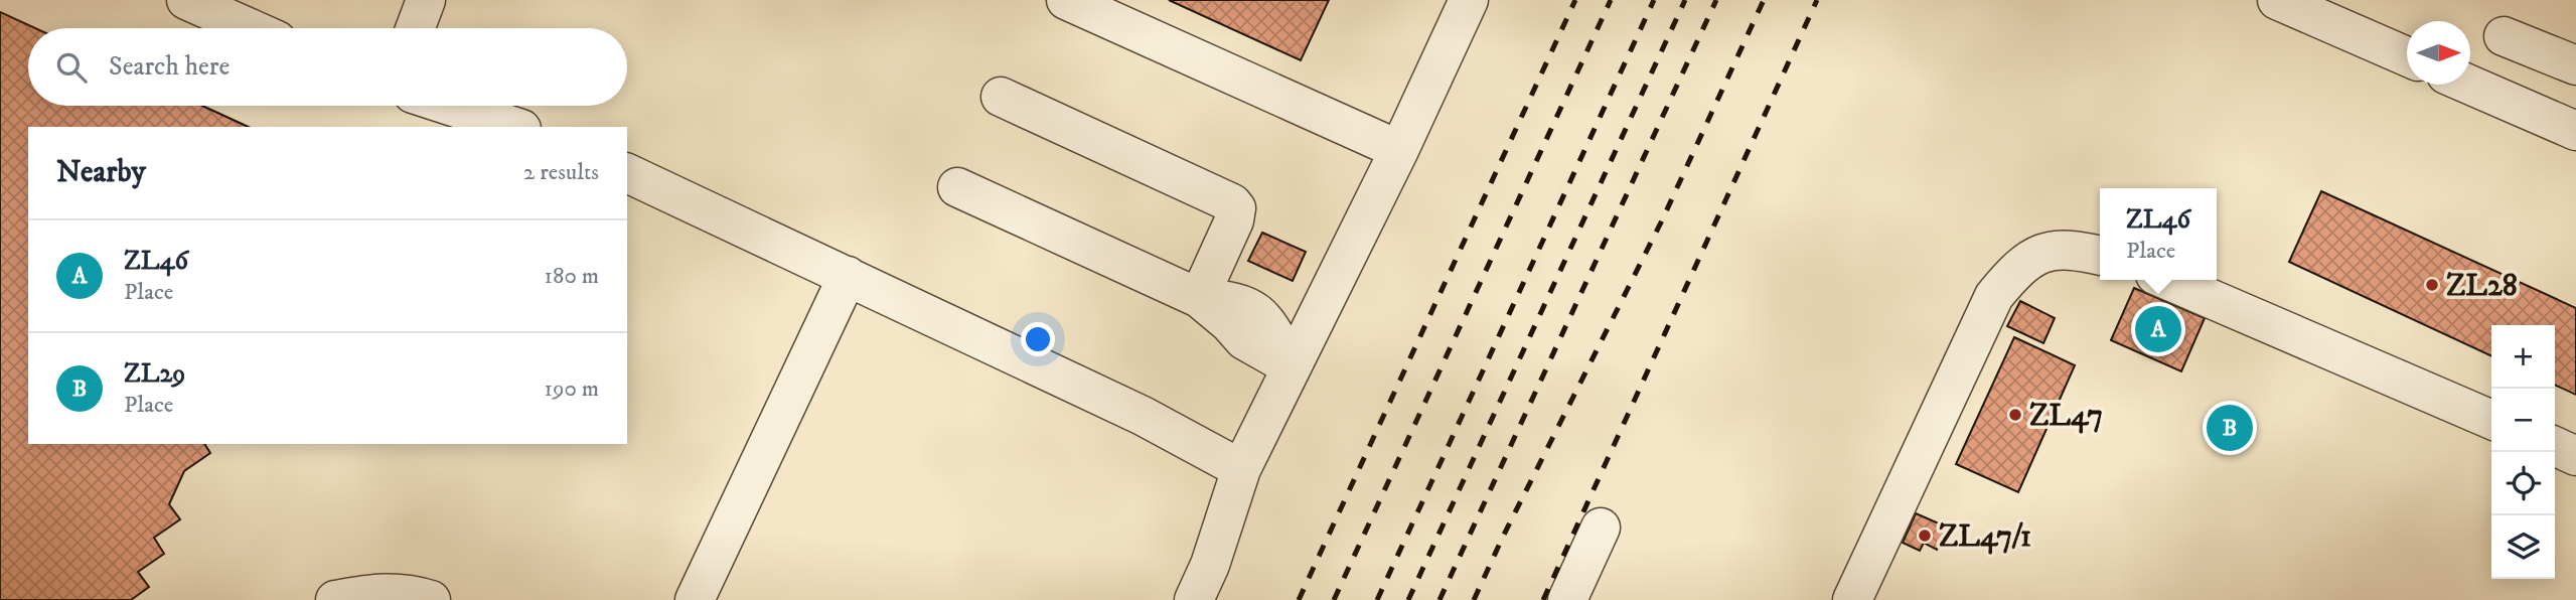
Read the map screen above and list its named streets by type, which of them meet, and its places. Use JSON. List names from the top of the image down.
{
  "places": ["ZL28", "ZL47", "ZL47/1"],
  "north": "right",
  "page": {
    "search": "Search here",
    "heading": ["Nearby", "2 results"],
    "popup": ["ZL46", "Place"],
    "list": [
      {
        "mark": "A",
        "name": "ZL46",
        "note": "Place",
        "value": "180 m"
      },
      {
        "mark": "B",
        "name": "ZL29",
        "note": "Place",
        "value": "190 m"
      }
    ],
    "pins": ["A", "B"],
    "map_buttons": ["+", "−"]
  }
}
